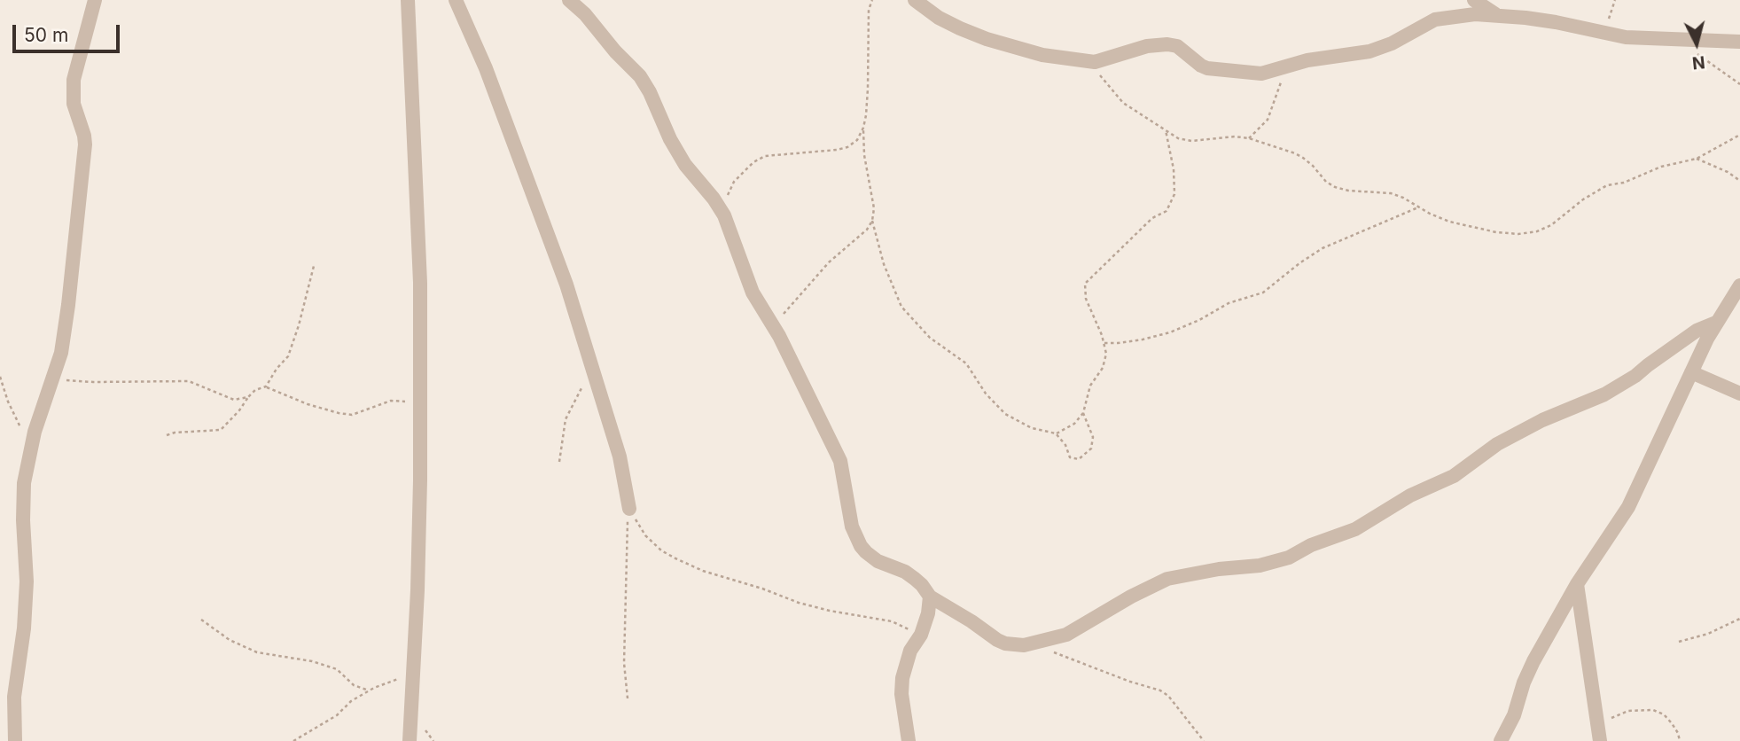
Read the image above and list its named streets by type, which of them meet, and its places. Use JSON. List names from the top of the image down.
{
  "scale_bar": "50 m",
  "north": "bottom"
}
